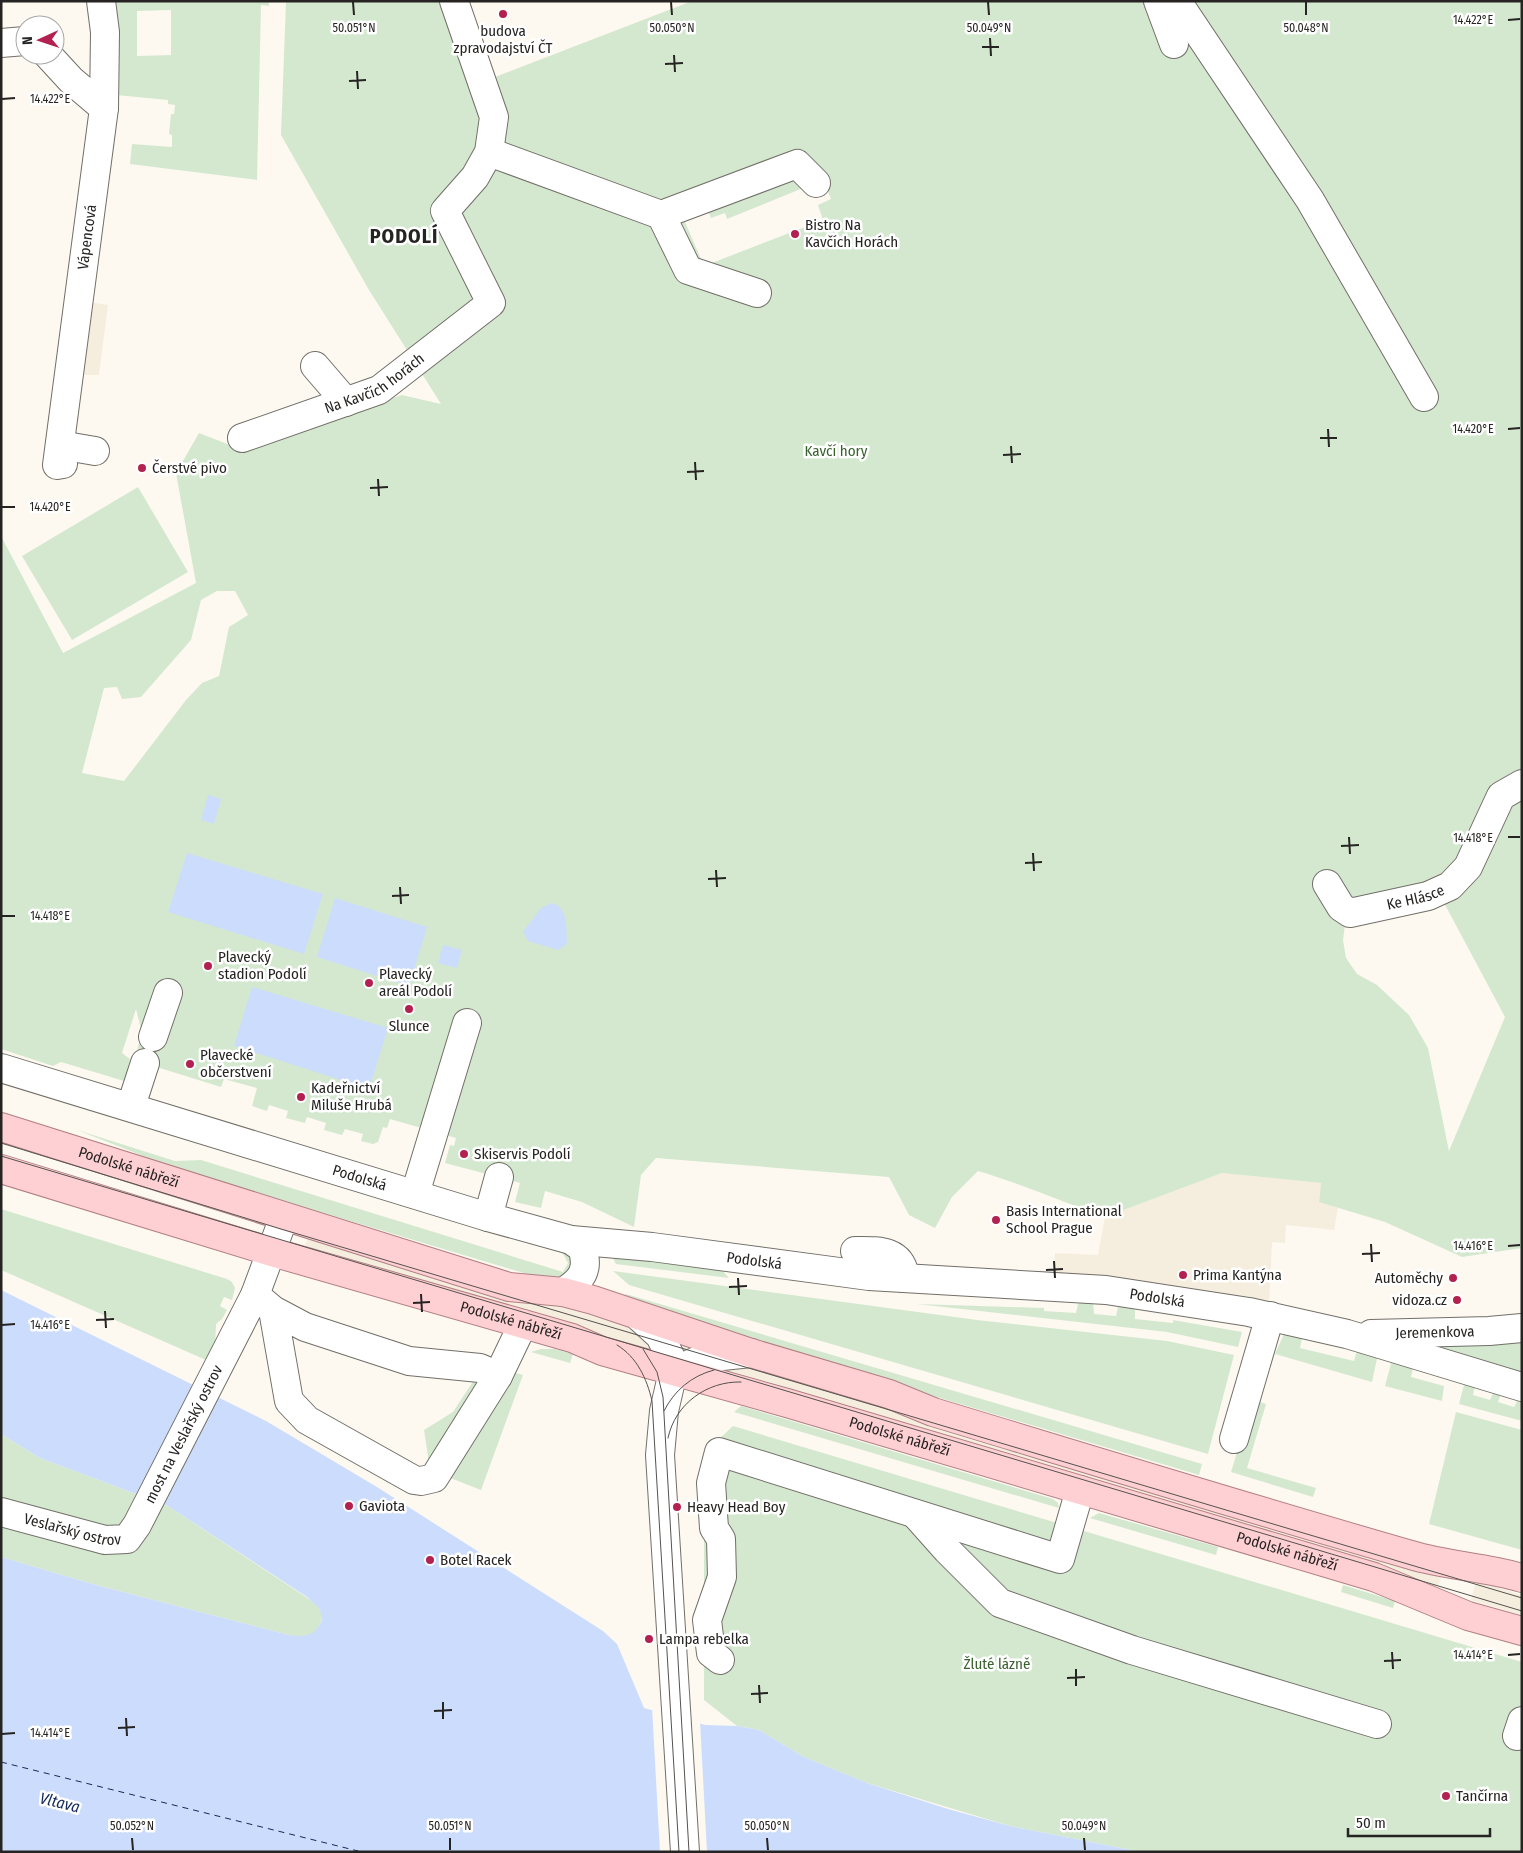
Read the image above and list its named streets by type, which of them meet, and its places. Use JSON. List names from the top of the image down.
{
  "streets": {
    "main road": ["Podolské nábřeží"],
    "street": [
      "Vápencová",
      "Na Kavčích horách",
      "Ke Hlásce",
      "Podolská",
      "Jeremenkova",
      "most na Veslařský ostrov",
      "Veslařský ostrov"
    ]
  },
  "crossings": [
    ["Podolská", "Jeremenkova"],
    ["most na Veslařský ostrov", "Veslařský ostrov"]
  ],
  "districts": ["PODOLÍ"],
  "water": ["Vltava"],
  "parks": ["Kavčí hory", "Žluté lázně"],
  "places": [
    "budova zpravodajství ČT",
    "Bistro Na Kavčích Horách",
    "Čerstvé pivo",
    "Plavecký stadion Podolí",
    "Plavecký areál Podolí",
    "Slunce",
    "Plavecké občerstvení",
    "Kadeřnictví Miluše Hrubá",
    "Skiservis Podolí",
    "Basis International School Prague",
    "Prima Kantýna",
    "Automěchy",
    "vidoza.cz",
    "Gaviota",
    "Heavy Head Boy",
    "Botel Racek",
    "Lampa rebelka",
    "Tančírna"
  ],
  "scale_bar": "50 m",
  "north": "left",
  "coordinates": [
    "14.422°E",
    "50.051°N",
    "50.050°N",
    "50.049°N",
    "50.048°N",
    "14.420°E",
    "14.418°E",
    "14.416°E",
    "14.414°E",
    "50.052°N"
  ]
}
